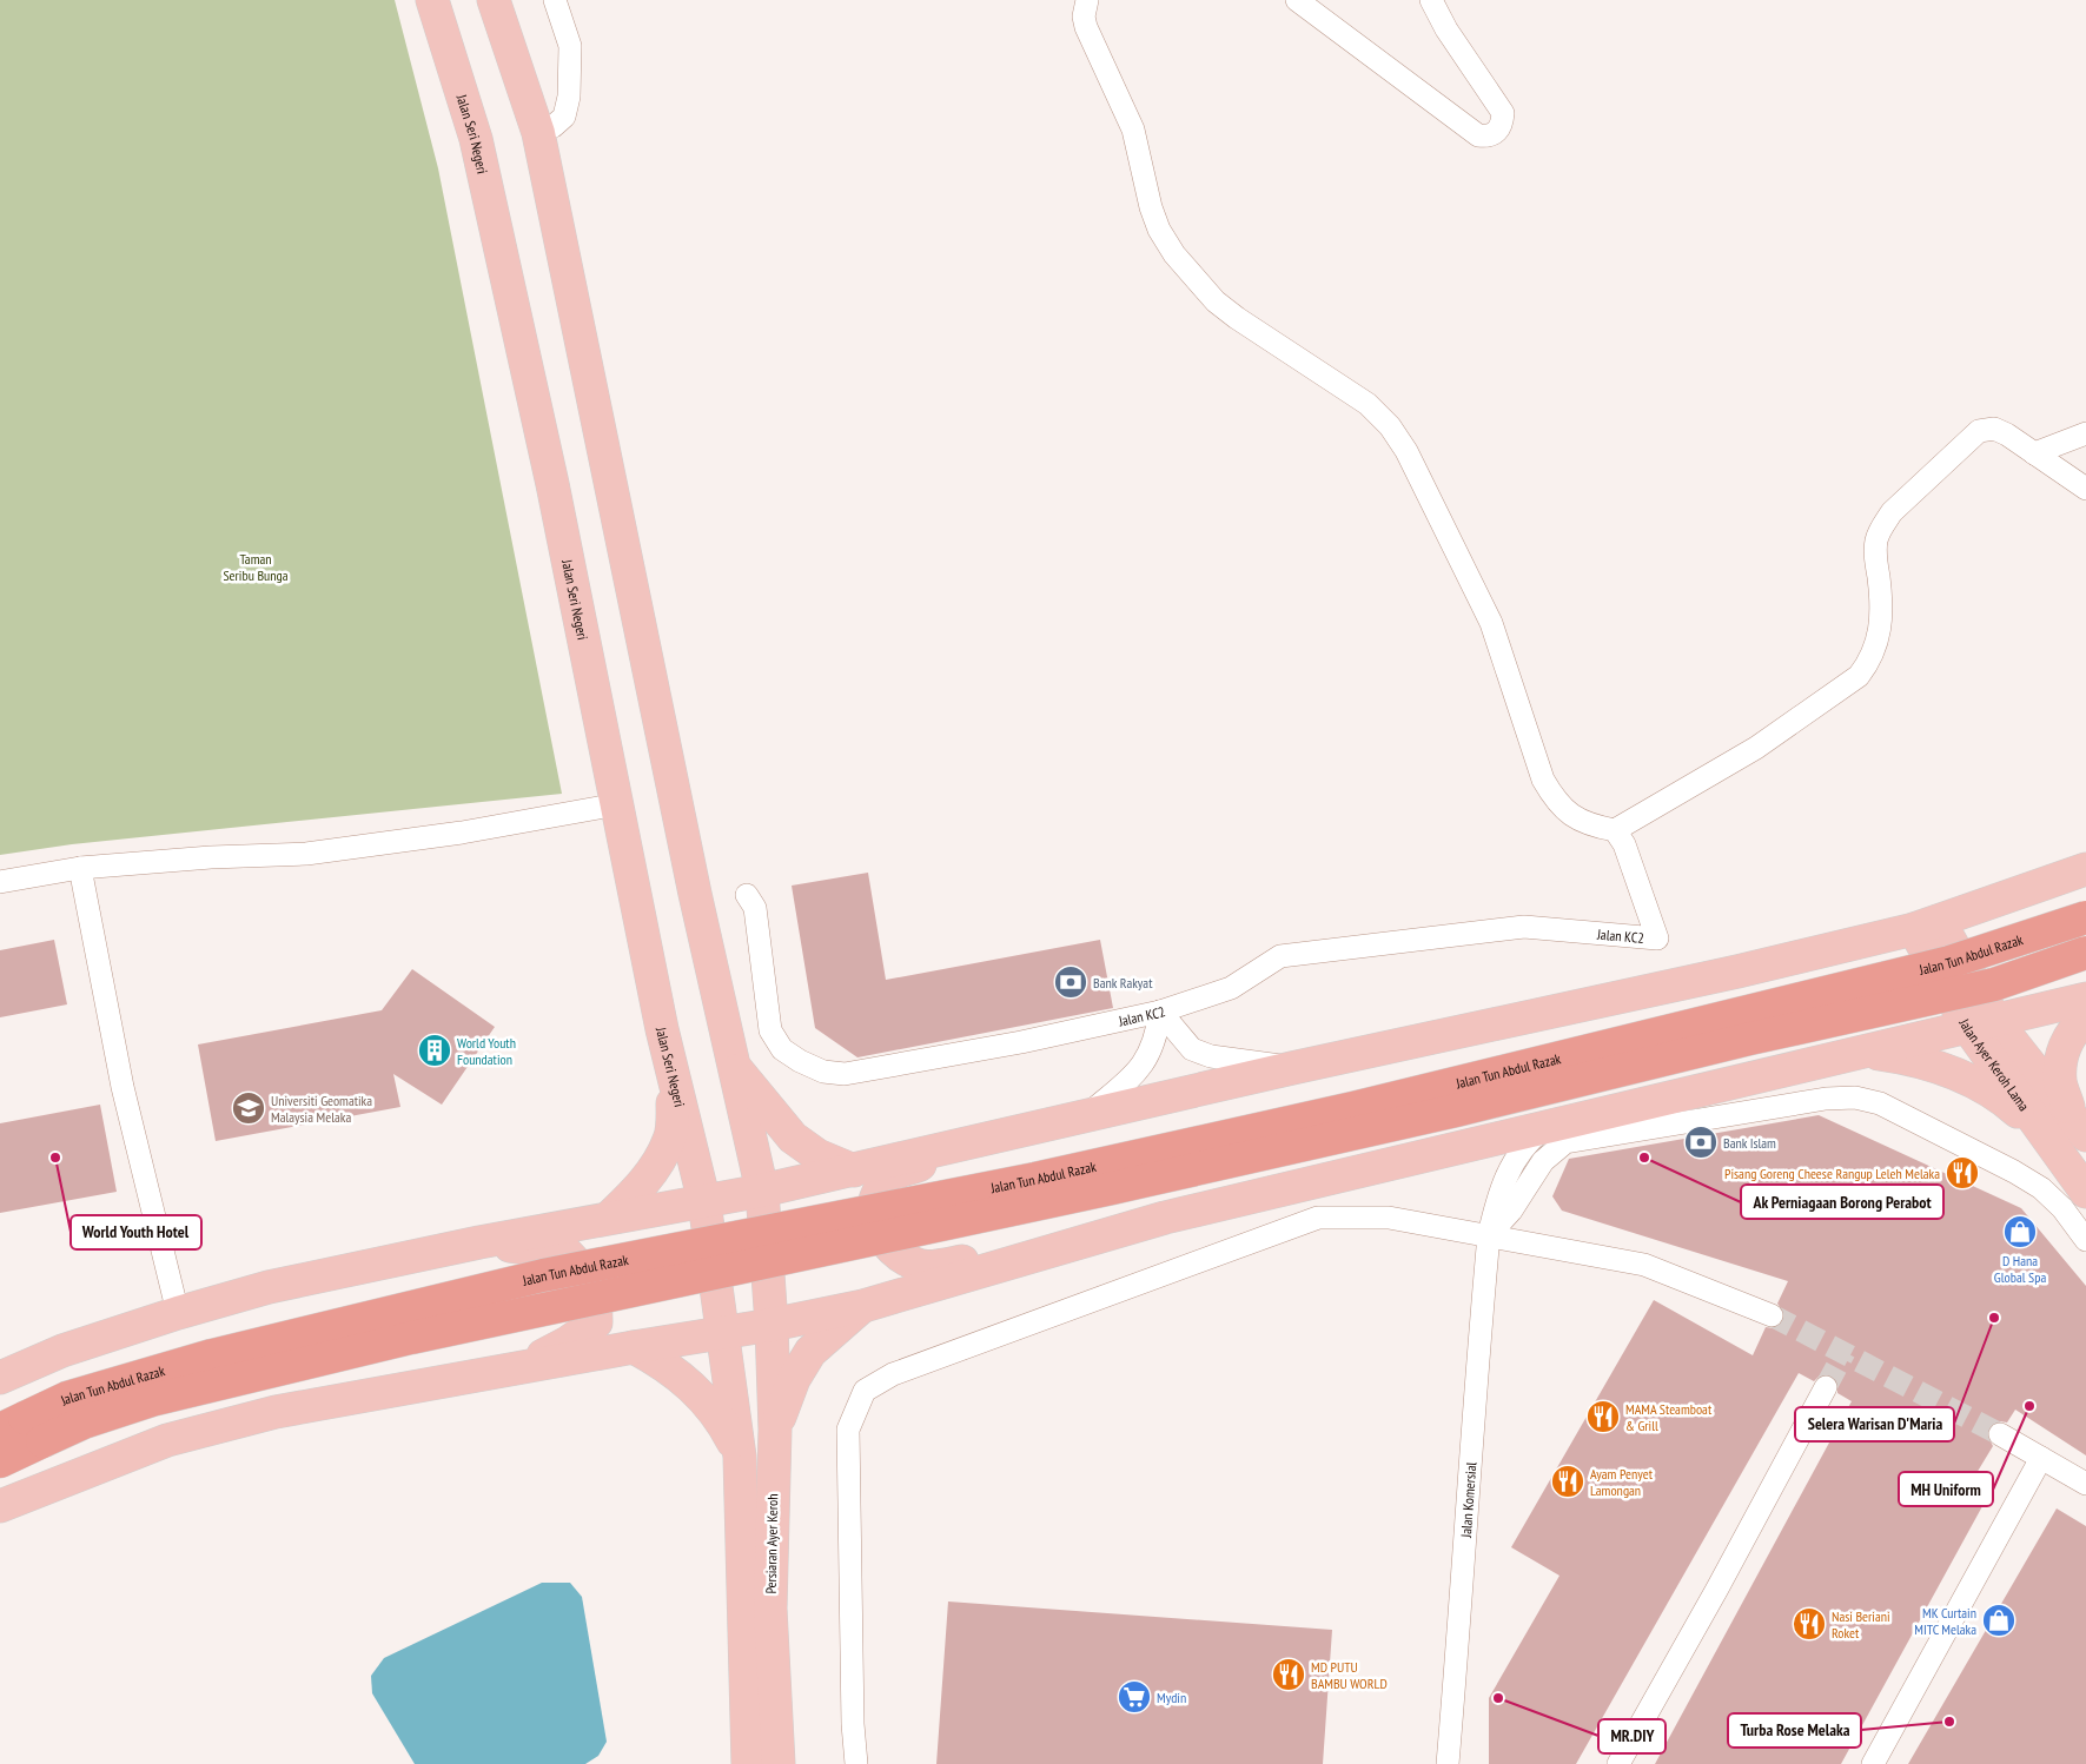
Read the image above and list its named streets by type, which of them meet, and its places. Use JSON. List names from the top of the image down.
{
  "streets": {
    "highway": ["Jalan Tun Abdul Razak"],
    "main road": ["Jalan Seri Negeri", "Jalan Ayer Keroh Lama", "Persiaran Ayer Keroh"],
    "street": ["Jalan KC2", "Jalan Komersial"]
  },
  "crossings": [
    ["Jalan Seri Negeri", "Persiaran Ayer Keroh"]
  ],
  "parks": ["Taman Seribu Bunga"],
  "places": {
    "bank": ["Bank Rakyat", "Bank Islam"],
    "building": ["World Youth Foundation"],
    "school or university": ["Universiti Geomatika Malaysia Melaka"],
    "other": [
      "World Youth Hotel",
      "Ak Perniagaan Borong Perabot",
      "Selera Warisan D'Maria",
      "MH Uniform",
      "MR.DIY",
      "Turba Rose Melaka"
    ],
    "restaurant": [
      "Pisang Goreng Cheese Rangup Leleh Melaka",
      "MAMA Steamboat & Grill",
      "Ayam Penyet Lamongan",
      "Nasi Beriani Roket",
      "MD PUTU BAMBU WORLD"
    ],
    "shop": ["D Hana Global Spa", "MK Curtain MITC Melaka"],
    "supermarket": ["Mydin"]
  }
}
